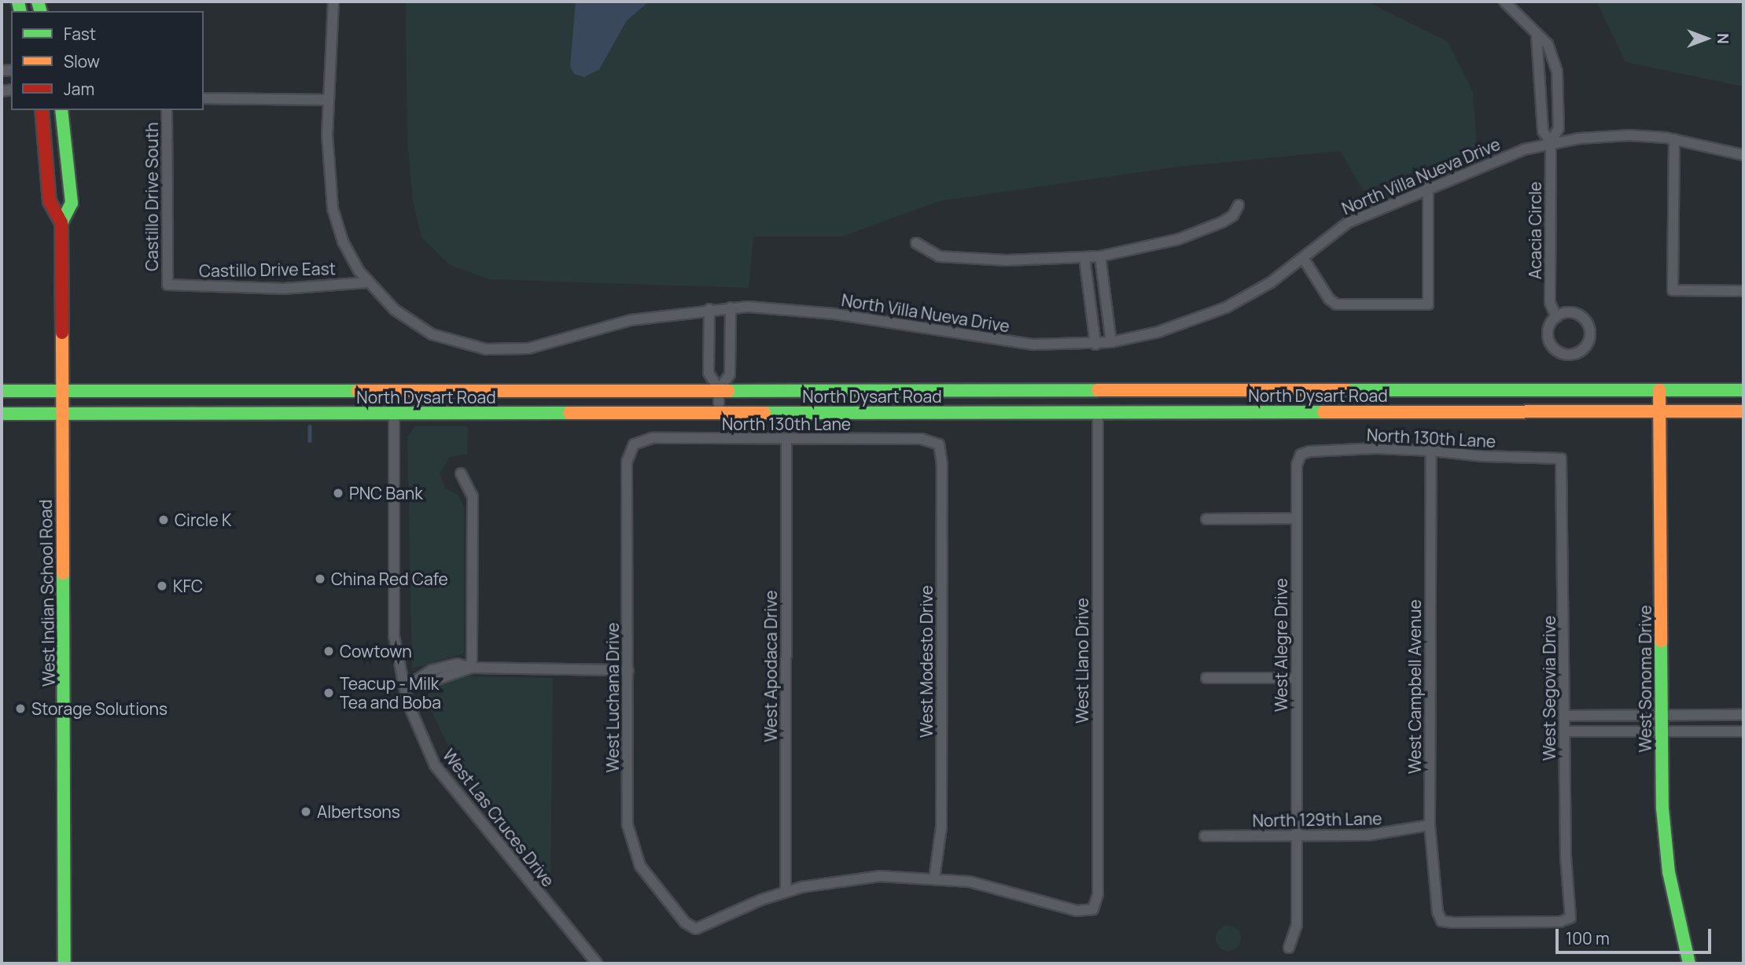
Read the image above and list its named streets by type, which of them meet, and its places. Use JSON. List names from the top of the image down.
{
  "streets": {
    "main road": ["North Dysart Road", "West Indian School Road", "West Sonoma Drive"],
    "street": [
      "North Villa Nueva Drive",
      "Castillo Drive South",
      "Acacia Circle",
      "Castillo Drive East",
      "North 130th Lane",
      "West Alegre Drive",
      "West Llano Drive",
      "West Modesto Drive",
      "West Apodaca Drive",
      "West Campbell Avenue",
      "West Segovia Drive",
      "West Luchana Drive",
      "West Las Cruces Drive",
      "North 129th Lane"
    ]
  },
  "crossings": [
    ["North Villa Nueva Drive", "Acacia Circle"],
    ["North Villa Nueva Drive", "Castillo Drive East"],
    ["Castillo Drive South", "Castillo Drive East"],
    ["North Dysart Road", "West Indian School Road"],
    ["North Dysart Road", "West Llano Drive"],
    ["North Dysart Road", "West Sonoma Drive"],
    ["North Dysart Road", "West Las Cruces Drive"],
    ["North 130th Lane", "West Alegre Drive"],
    ["North 130th Lane", "West Modesto Drive"],
    ["North 130th Lane", "West Apodaca Drive"],
    ["North 130th Lane", "West Campbell Avenue"],
    ["North 130th Lane", "West Segovia Drive"],
    ["North 130th Lane", "West Luchana Drive"],
    ["West Alegre Drive", "North 129th Lane"],
    ["West Llano Drive", "West Modesto Drive"],
    ["West Apodaca Drive", "West Luchana Drive"],
    ["West Campbell Avenue", "West Segovia Drive"],
    ["West Campbell Avenue", "North 129th Lane"]
  ],
  "places": [
    "PNC Bank",
    "Circle K",
    "China Red Cafe",
    "KFC",
    "Cowtown",
    "Teacup - Milk Tea and Boba",
    "Storage Solutions",
    "Albertsons"
  ],
  "legend": ["Fast", "Slow", "Jam"],
  "scale_bar": "100 m",
  "north": "right"
}
